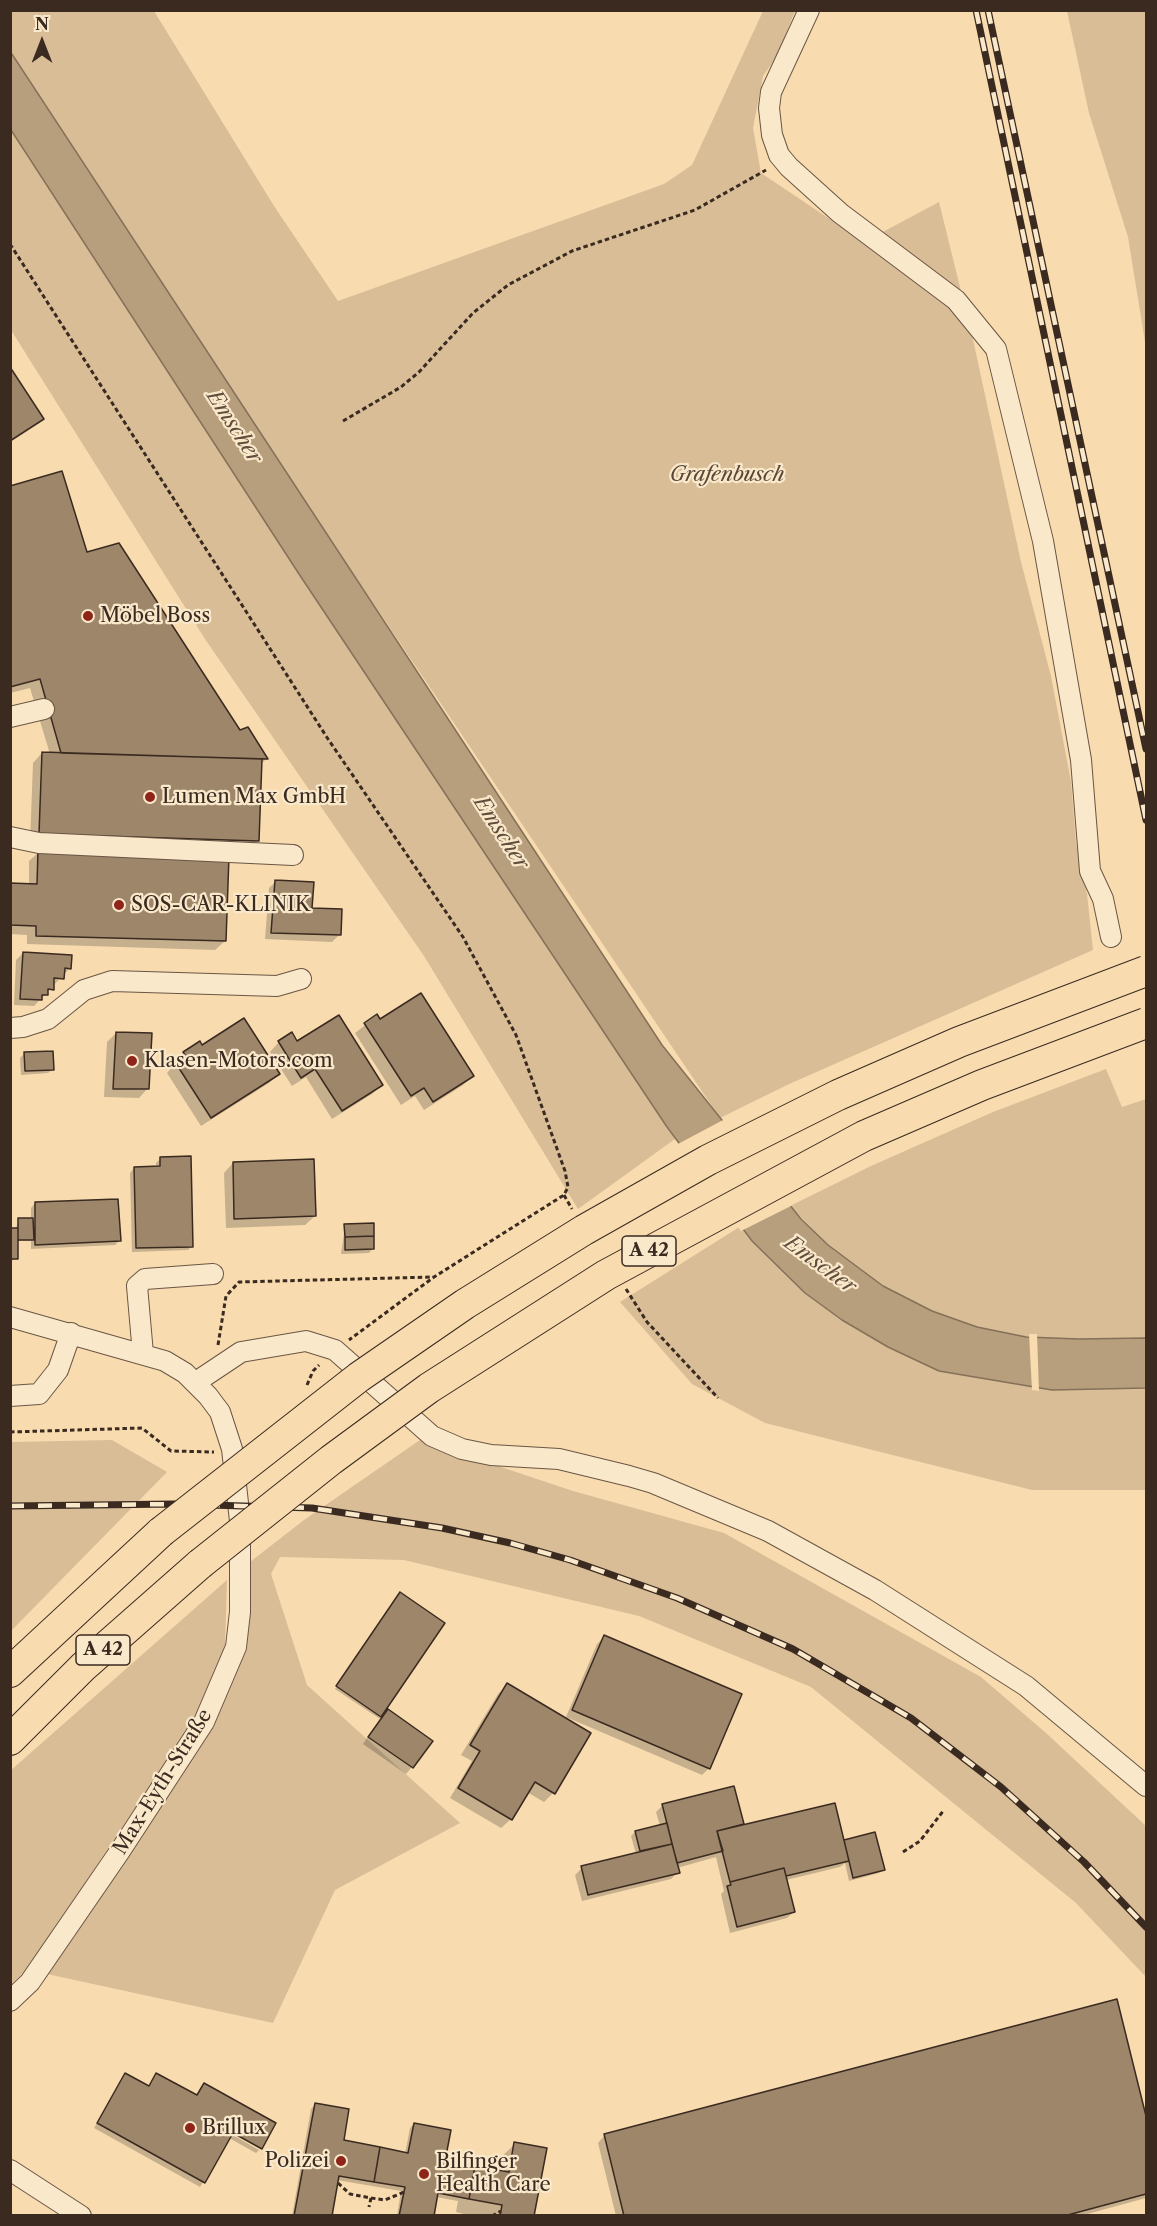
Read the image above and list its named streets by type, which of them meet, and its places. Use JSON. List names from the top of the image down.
{
  "streets": {
    "highway": ["A 42"],
    "street": ["Max-Eyth-Straße"]
  },
  "water": ["Emscher"],
  "parks": ["Grafenbusch"],
  "places": [
    "Möbel Boss",
    "Lumen Max GmbH",
    "SOS-CAR-KLINIK",
    "Klasen-Motors.com",
    "Brillux",
    "Polizei",
    "Bilfinger Health Care"
  ],
  "north": "top"
}
